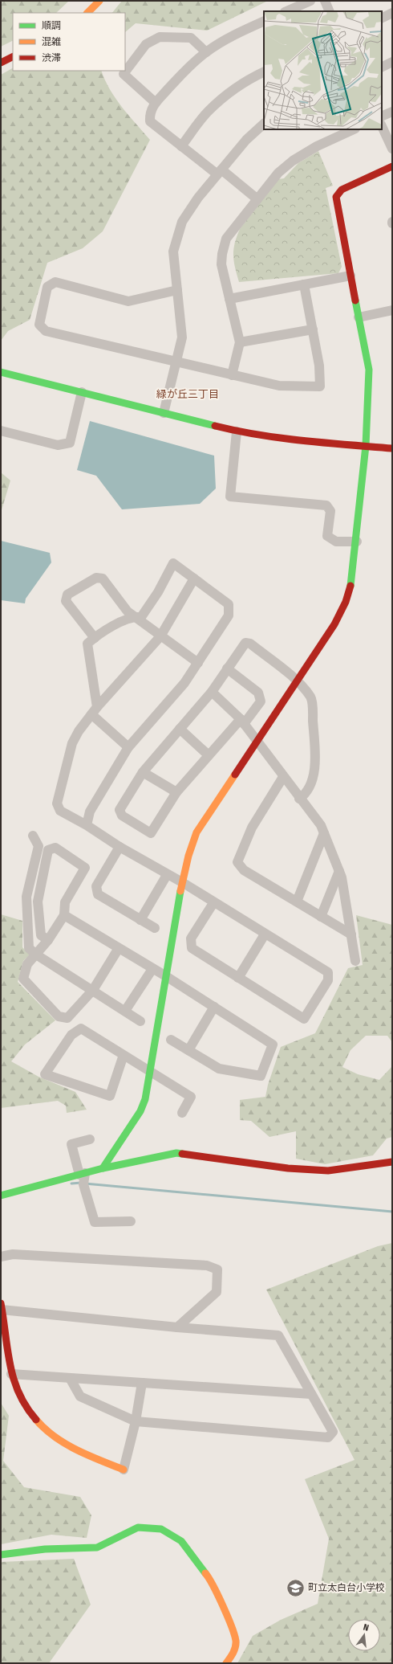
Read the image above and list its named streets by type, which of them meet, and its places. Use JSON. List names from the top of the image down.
{
  "districts": ["緑が丘三丁目"],
  "places": {
    "school or university": ["町立太白台小学校"]
  },
  "legend": ["順調", "混雑", "渋滞"],
  "north": "top"
}
